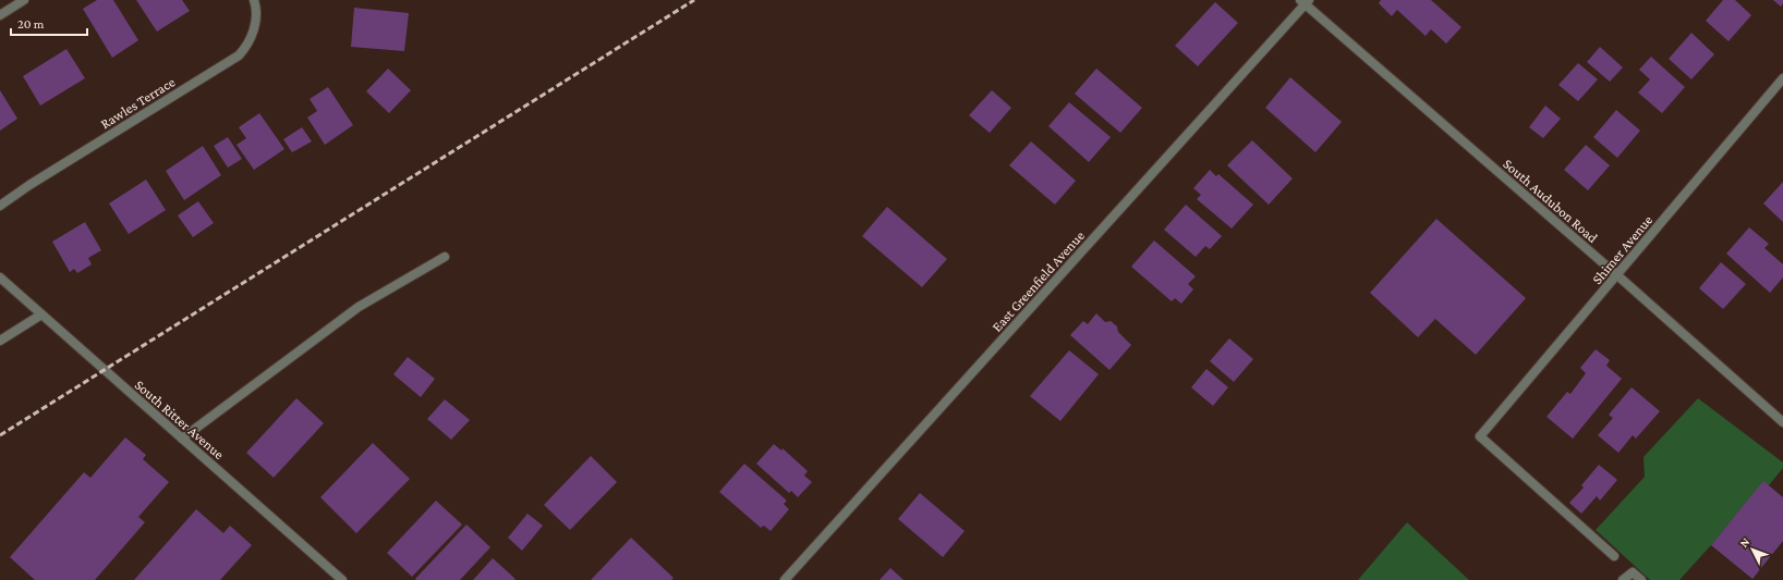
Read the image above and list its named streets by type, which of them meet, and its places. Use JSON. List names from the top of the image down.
{
  "streets": {
    "street": [
      "Rawles Terrace",
      "South Audubon Road",
      "Shimer Avenue",
      "East Greenfield Avenue",
      "South Ritter Avenue"
    ]
  },
  "crossings": [
    ["South Audubon Road", "Shimer Avenue"],
    ["South Audubon Road", "East Greenfield Avenue"]
  ],
  "scale_bar": "20 m",
  "north": "top left"
}
